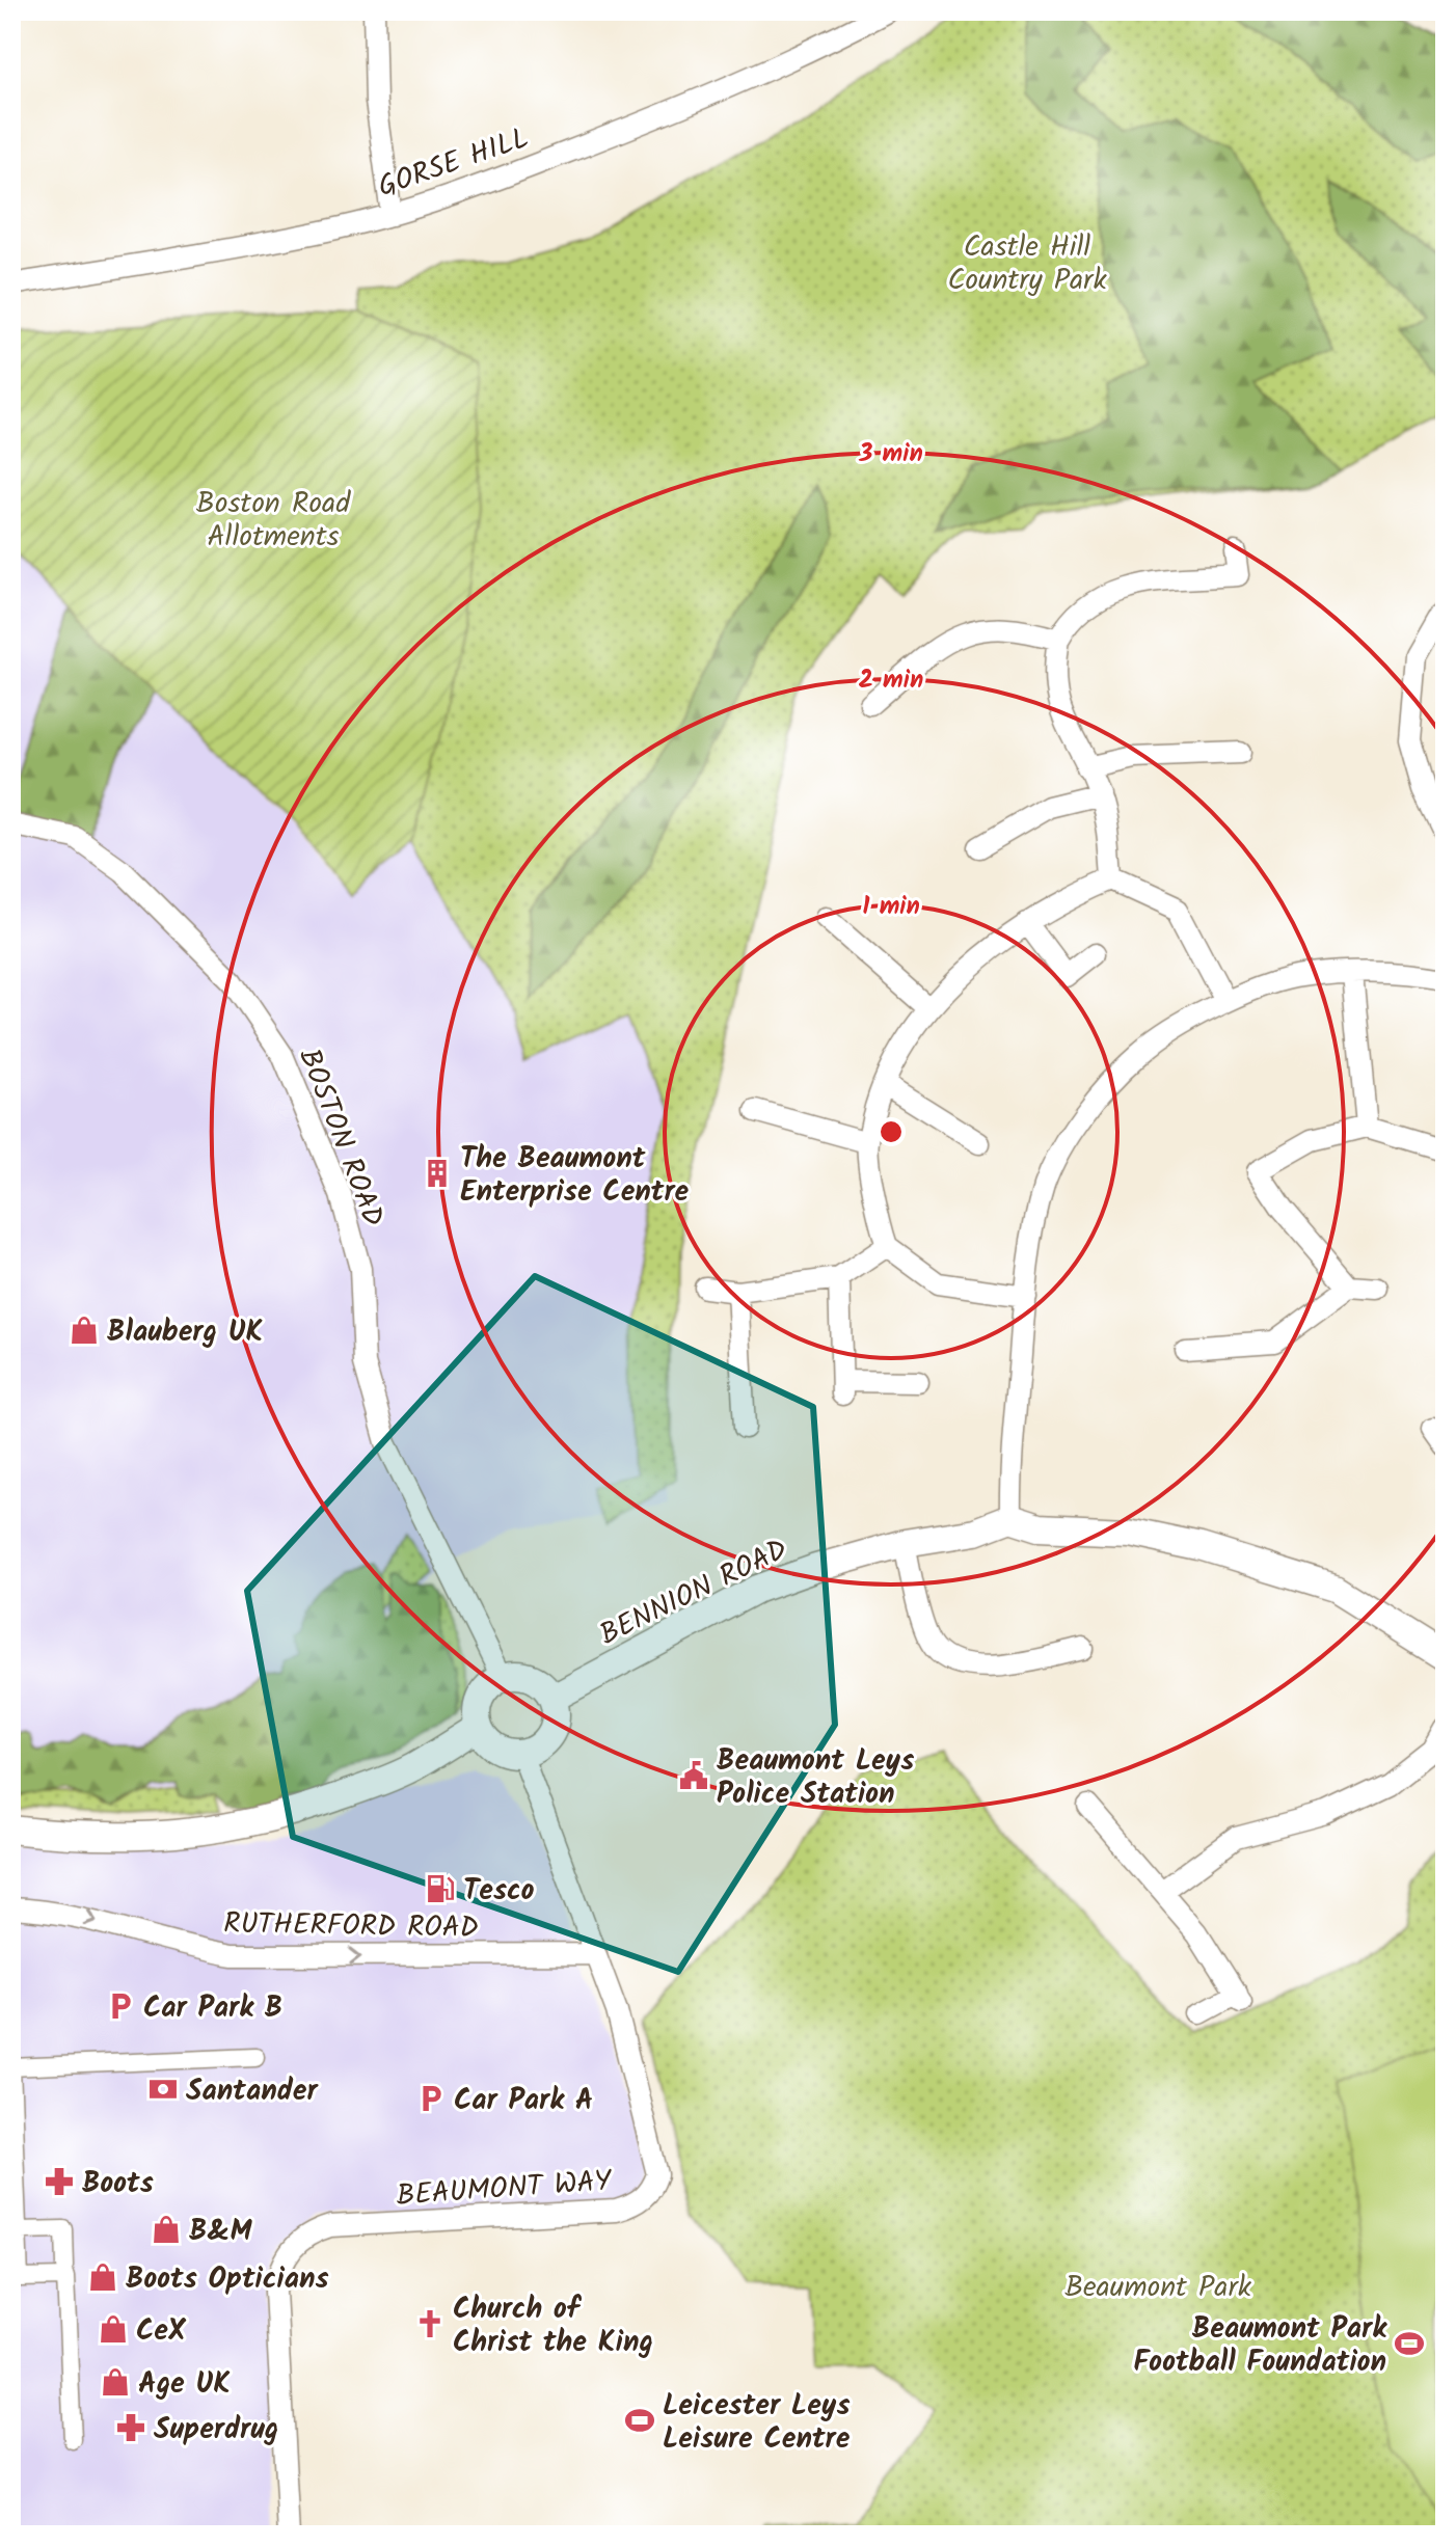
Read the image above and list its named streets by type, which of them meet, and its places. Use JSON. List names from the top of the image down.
{
  "streets": {
    "street": [
      "GORSE HILL",
      "BOSTON ROAD",
      "BENNION ROAD",
      "RUTHERFORD ROAD",
      "BEAUMONT WAY"
    ]
  },
  "crossings": [
    ["BOSTON ROAD", "BENNION ROAD"],
    ["BOSTON ROAD", "BEAUMONT WAY"],
    ["BENNION ROAD", "BEAUMONT WAY"],
    ["RUTHERFORD ROAD", "BEAUMONT WAY"]
  ],
  "parks": ["Castle Hill Country Park", "Boston Road Allotments", "Beaumont Park"],
  "places": {
    "building": ["The Beaumont Enterprise Centre"],
    "shop": [
      "Blauberg UK",
      "B&M",
      "Boots Opticians",
      "CeX",
      "Age UK"
    ],
    "public building": ["Beaumont Leys Police Station"],
    "fuel station": ["Tesco"],
    "parking": ["Car Park B", "Car Park A"],
    "bank": ["Santander"],
    "pharmacy": ["Boots", "Superdrug"],
    "church": ["Church of Christ the King"],
    "sports": ["Beaumont Park Football Foundation", "Leicester Leys Leisure Centre"]
  },
  "rings": ["3 min", "2 min", "1 min"]
}
